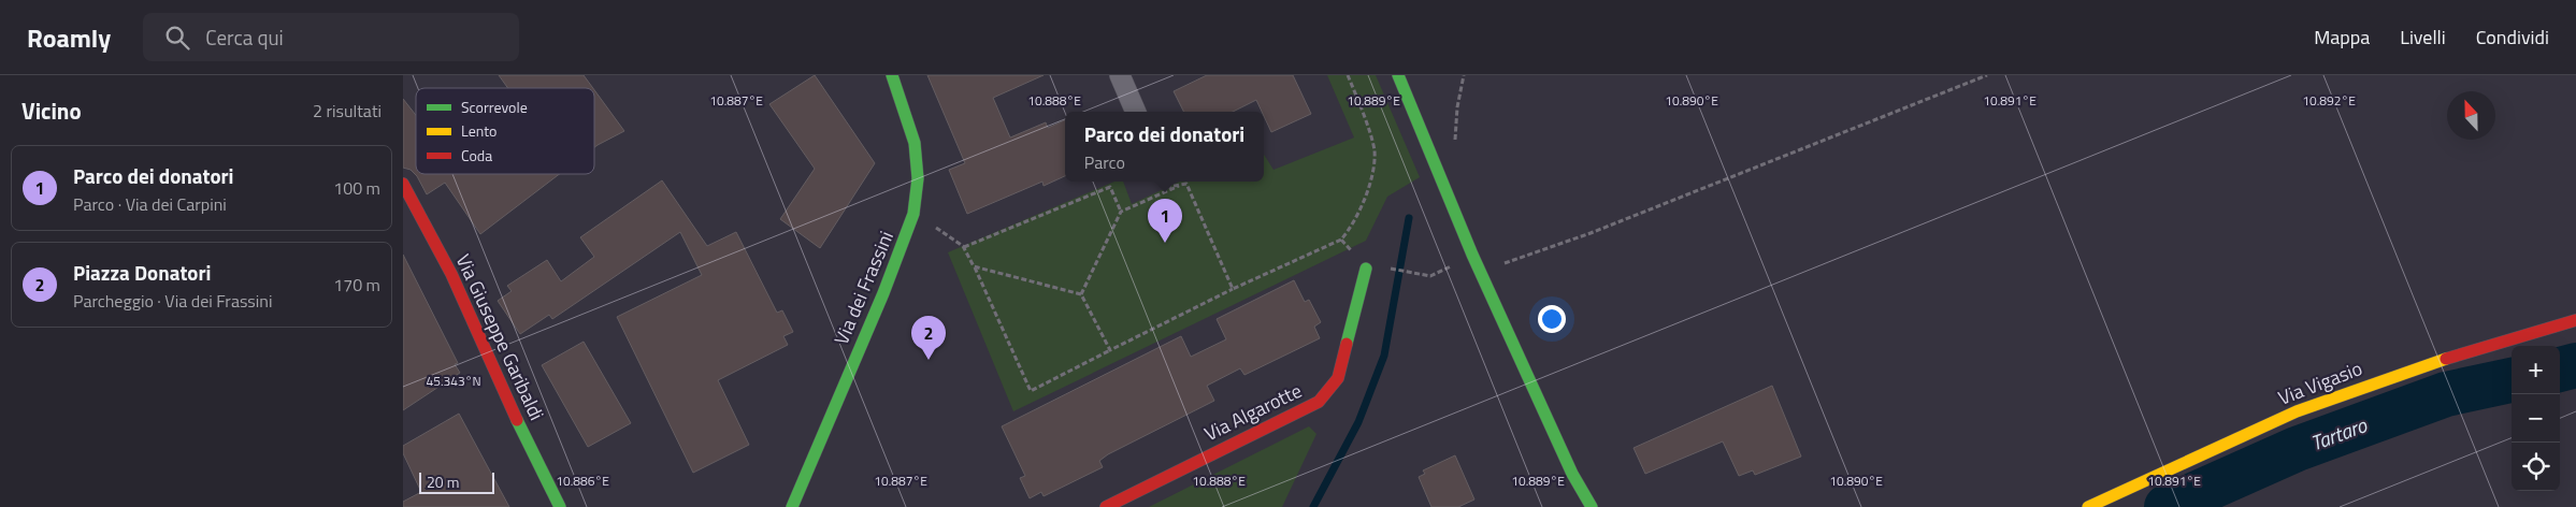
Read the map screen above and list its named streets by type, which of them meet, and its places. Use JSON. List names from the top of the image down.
{
  "streets": {
    "street": [
      "Via dei Frassini",
      "Via Giuseppe Garibaldi",
      "Via Vigasio",
      "Via Algarotte"
    ]
  },
  "water": ["Tartaro"],
  "legend": ["Scorrevole", "Lento", "Coda"],
  "scale_bar": "20 m",
  "north": "top",
  "page": {
    "header": "Roamly",
    "search": "Cerca qui",
    "nav": ["Mappa", "Livelli", "Condividi"],
    "heading": ["Vicino", "2 risultati"],
    "popup": ["Parco dei donatori", "Parco"],
    "list": [
      {
        "mark": "1",
        "name": "Parco dei donatori",
        "note": "Parco · Via dei Carpini",
        "value": "100 m"
      },
      {
        "mark": "2",
        "name": "Piazza Donatori",
        "note": "Parcheggio · Via dei Frassini",
        "value": "170 m"
      }
    ],
    "pins": ["1", "2"],
    "map_buttons": ["+", "−"],
    "scale": "20 m"
  },
  "coordinates": [
    "10.887°E",
    "10.888°E",
    "10.889°E",
    "10.890°E",
    "10.892°E",
    "10.891°E",
    "45.343°N",
    "10.886°E"
  ]
}
